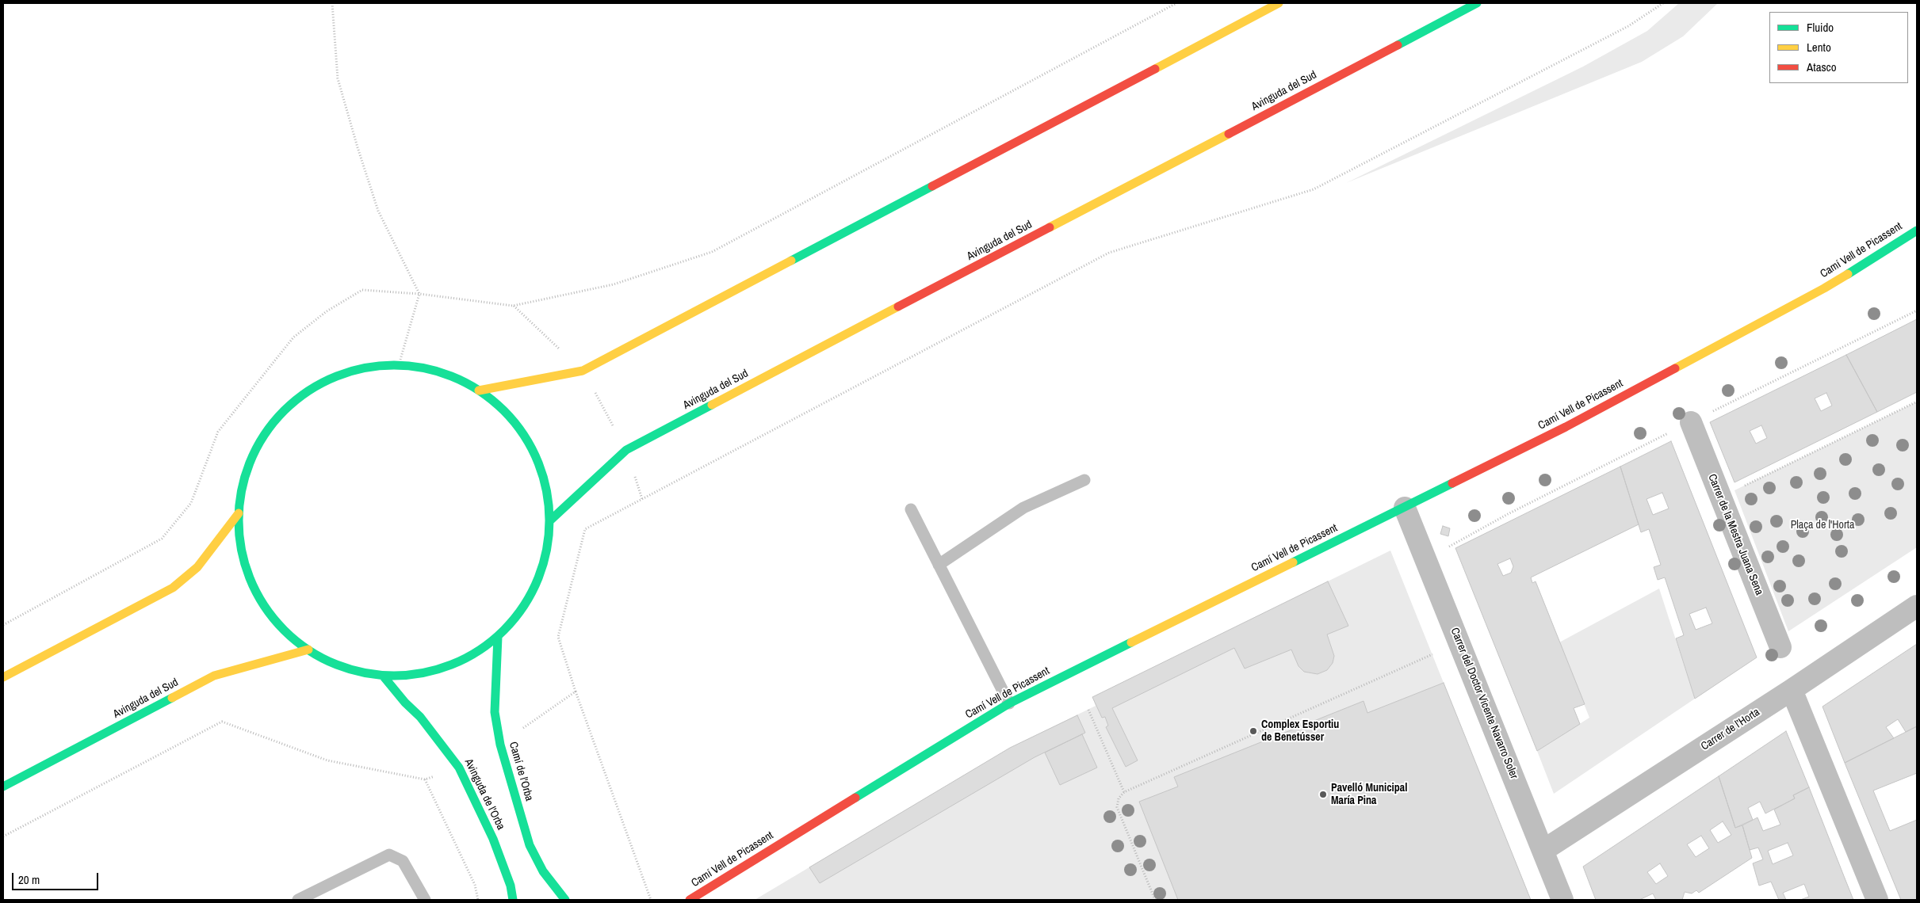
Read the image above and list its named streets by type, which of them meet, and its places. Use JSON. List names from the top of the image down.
{
  "streets": {
    "main road": [
      "Avinguda del Sud",
      "Camí Vell de Picassent",
      "Camí de l'Orba",
      "Avinguda de l'Orba"
    ],
    "street": ["Carrer de la Mestra Juana Sena", "Carrer del Doctor Vicente Navarro Soler", "Carrer de l’Horta"]
  },
  "crossings": [
    ["Camí Vell de Picassent", "Carrer del Doctor Vicente Navarro Soler"],
    ["Carrer del Doctor Vicente Navarro Soler", "Carrer de l’Horta"]
  ],
  "parks": ["Plaça de l'Horta"],
  "places": ["Complex Esportiu de Benetússer", "Pavelló Municipal María Pina"],
  "legend": ["Fluido", "Lento", "Atasco"],
  "scale_bar": "20 m"
}
